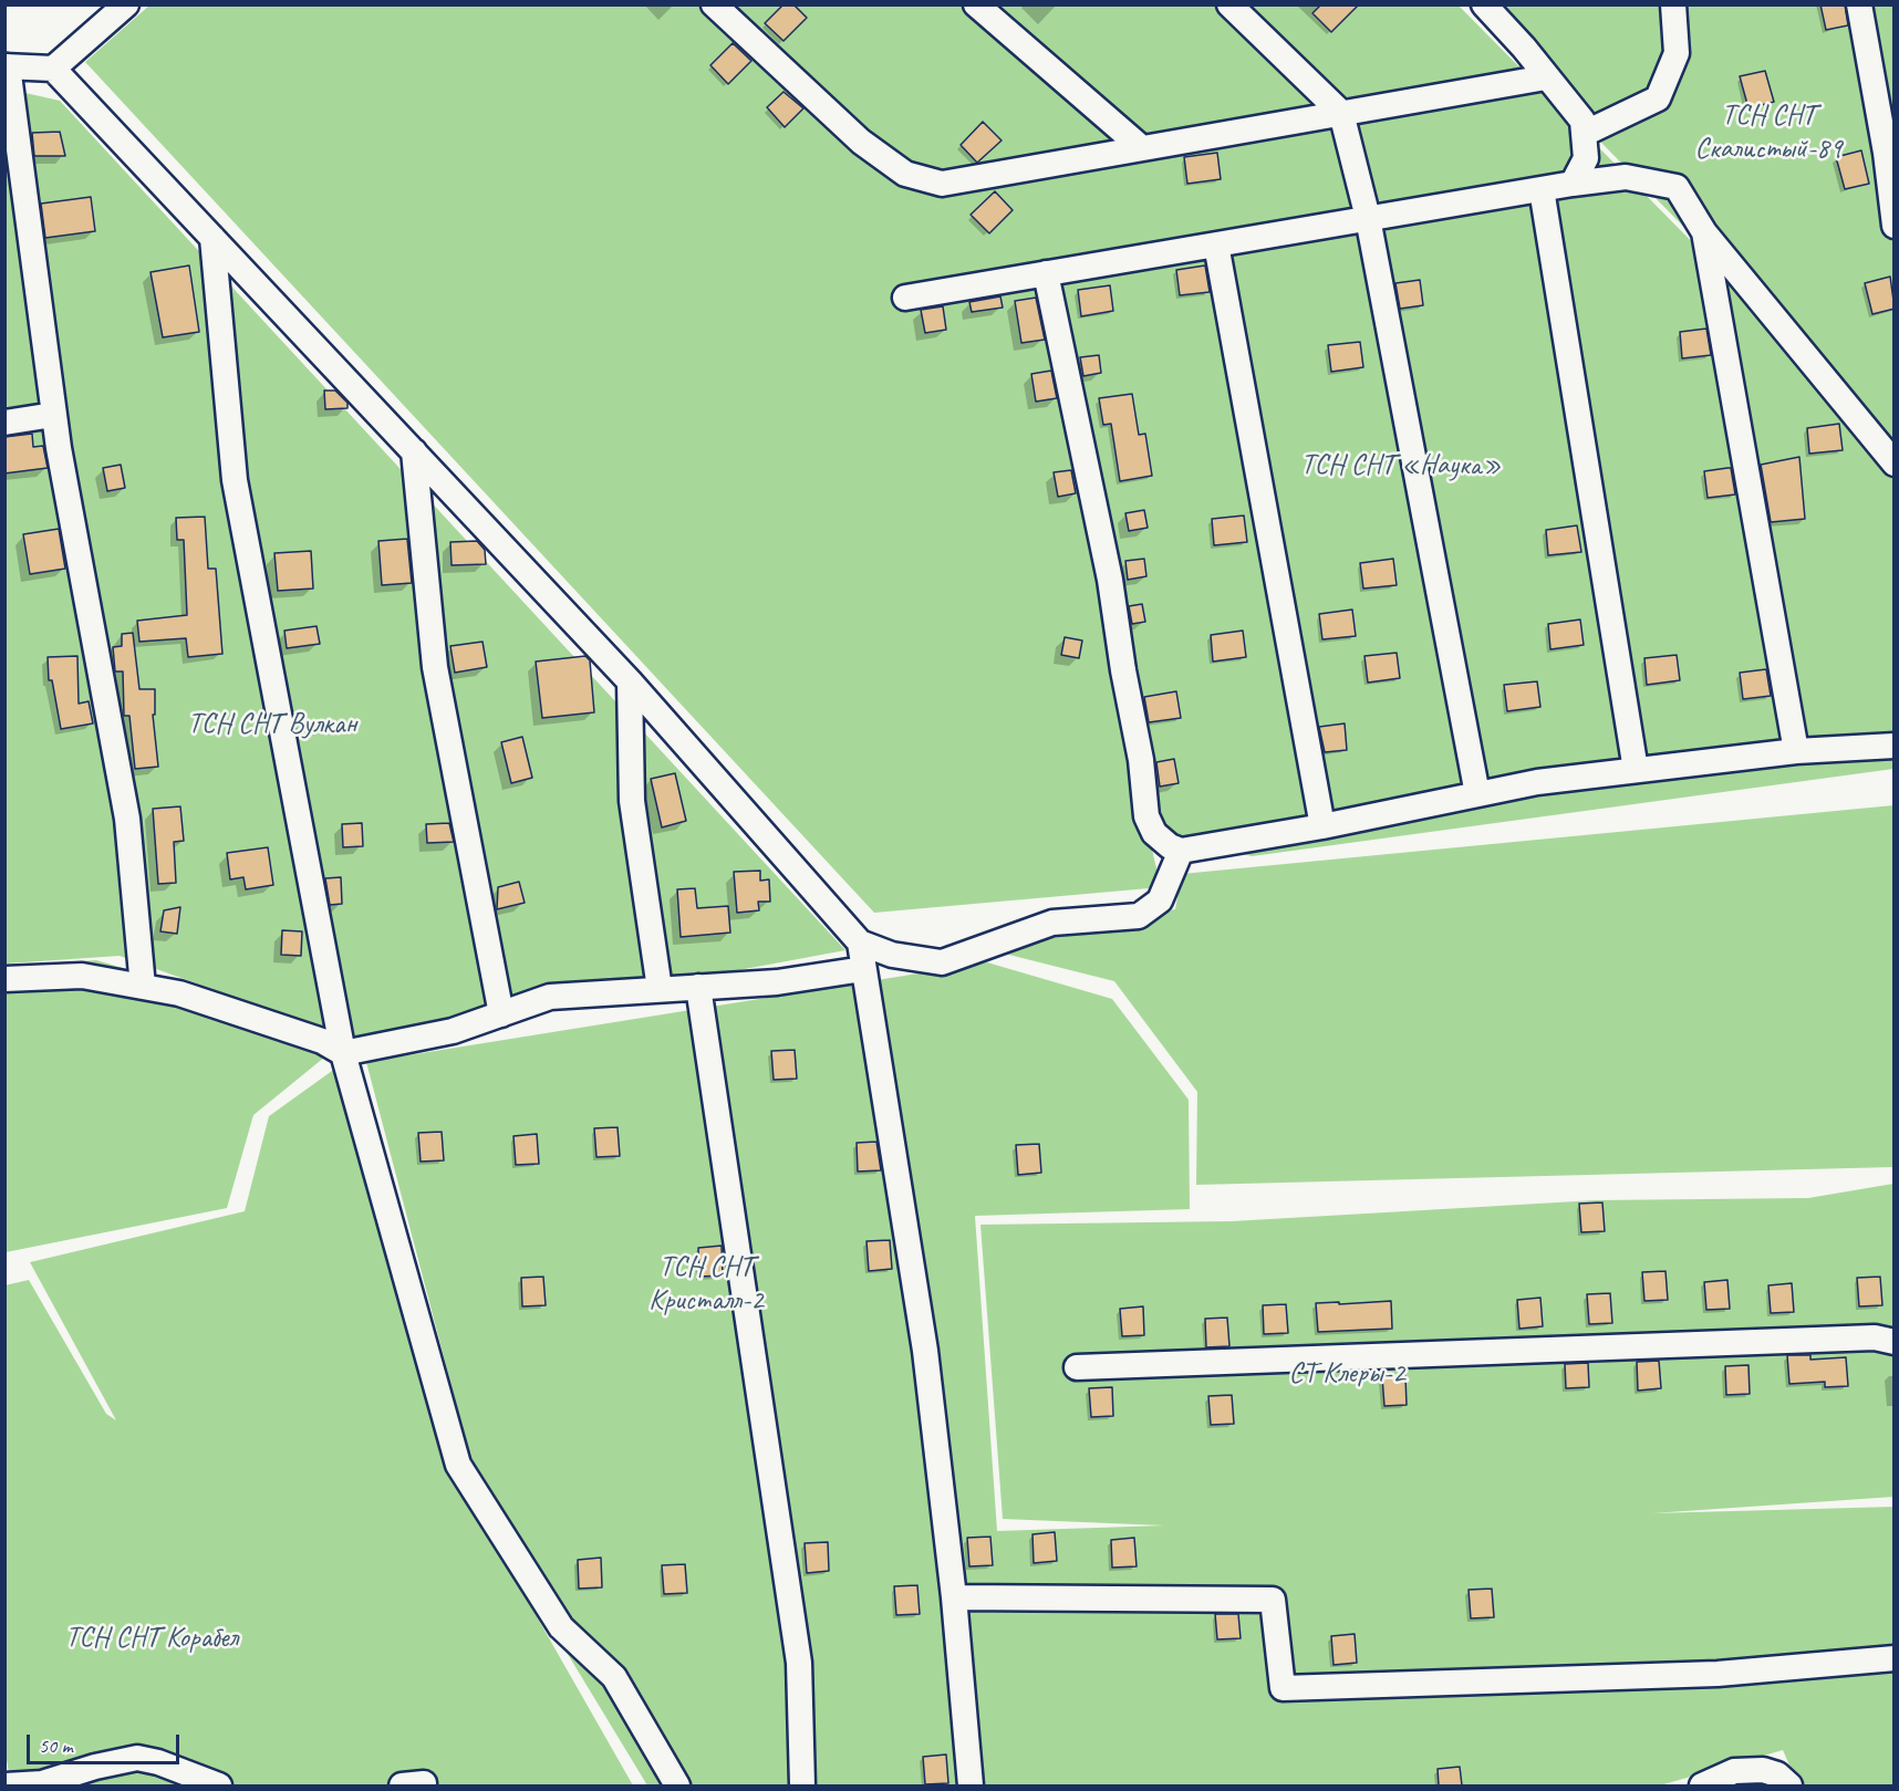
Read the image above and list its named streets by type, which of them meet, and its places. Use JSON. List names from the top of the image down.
{
  "parks": [
    "ТСН СНТ Скалистый-89",
    "ТСН СНТ «Наука»",
    "ТСН СНТ Вулкан",
    "ТСН СНТ Кристалл-2",
    "СТ Клеры-2",
    "ТСН СНТ Корабел"
  ],
  "scale_bar": "50 m"
}
